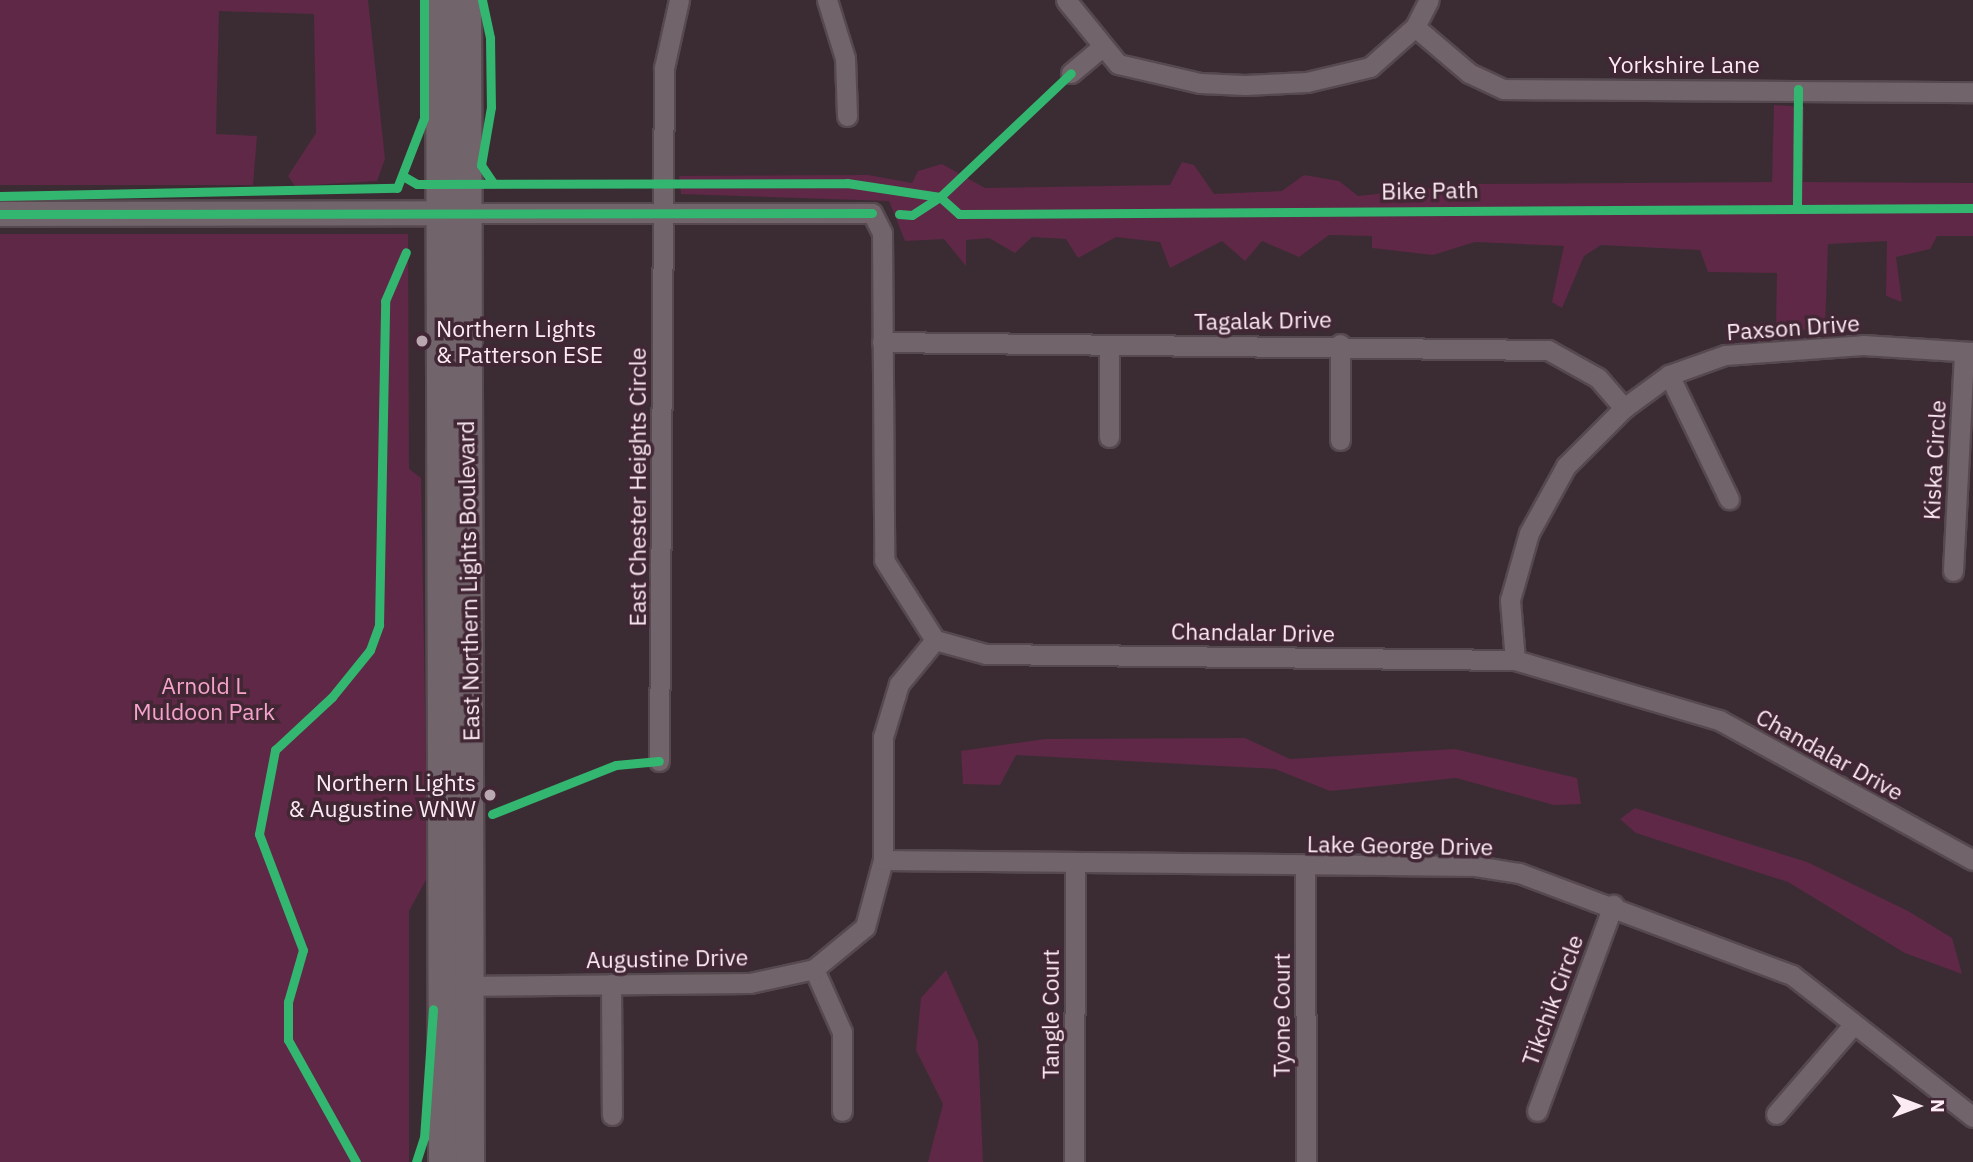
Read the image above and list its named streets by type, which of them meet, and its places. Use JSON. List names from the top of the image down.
{
  "streets": {
    "main road": ["East Northern Lights Boulevard"],
    "street": [
      "Yorkshire Lane",
      "Tagalak Drive",
      "Paxson Drive",
      "Kiska Circle",
      "East Chester Heights Circle",
      "Chandalar Drive",
      "Lake George Drive",
      "Augustine Drive",
      "Tikchik Circle",
      "Tangle Court",
      "Tyone Court"
    ],
    "cycle path": ["Bike Path"]
  },
  "crossings": [
    ["Tagalak Drive", "Paxson Drive"],
    ["Paxson Drive", "Kiska Circle"],
    ["Paxson Drive", "Chandalar Drive"],
    ["East Northern Lights Boulevard", "Augustine Drive"],
    ["Chandalar Drive", "Augustine Drive"],
    ["Lake George Drive", "Augustine Drive"],
    ["Lake George Drive", "Tikchik Circle"],
    ["Lake George Drive", "Tangle Court"],
    ["Lake George Drive", "Tyone Court"]
  ],
  "parks": ["Arnold L Muldoon Park"],
  "places": ["Northern Lights & Patterson ESE", "Northern Lights & Augustine WNW"],
  "north": "right"
}
